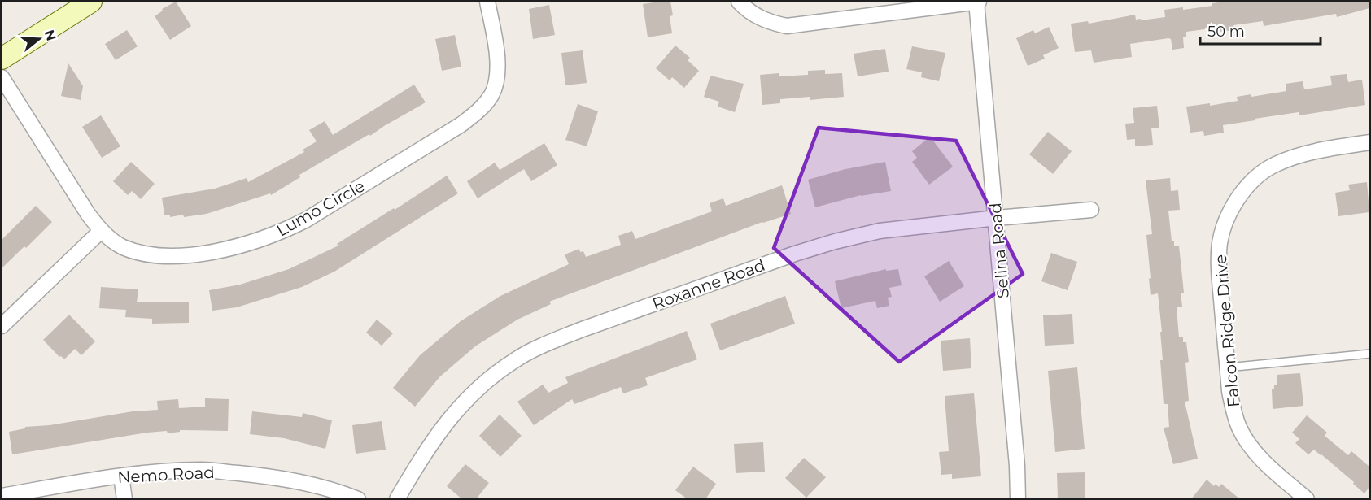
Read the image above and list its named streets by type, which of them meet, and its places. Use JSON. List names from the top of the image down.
{
  "streets": {
    "street": [
      "Lumo Circle",
      "Selina Road",
      "Roxanne Road",
      "Falcon Ridge Drive",
      "Nemo Road"
    ]
  },
  "crossings": [
    ["Selina Road", "Roxanne Road"]
  ],
  "scale_bar": "50 m",
  "north": "right"
}
